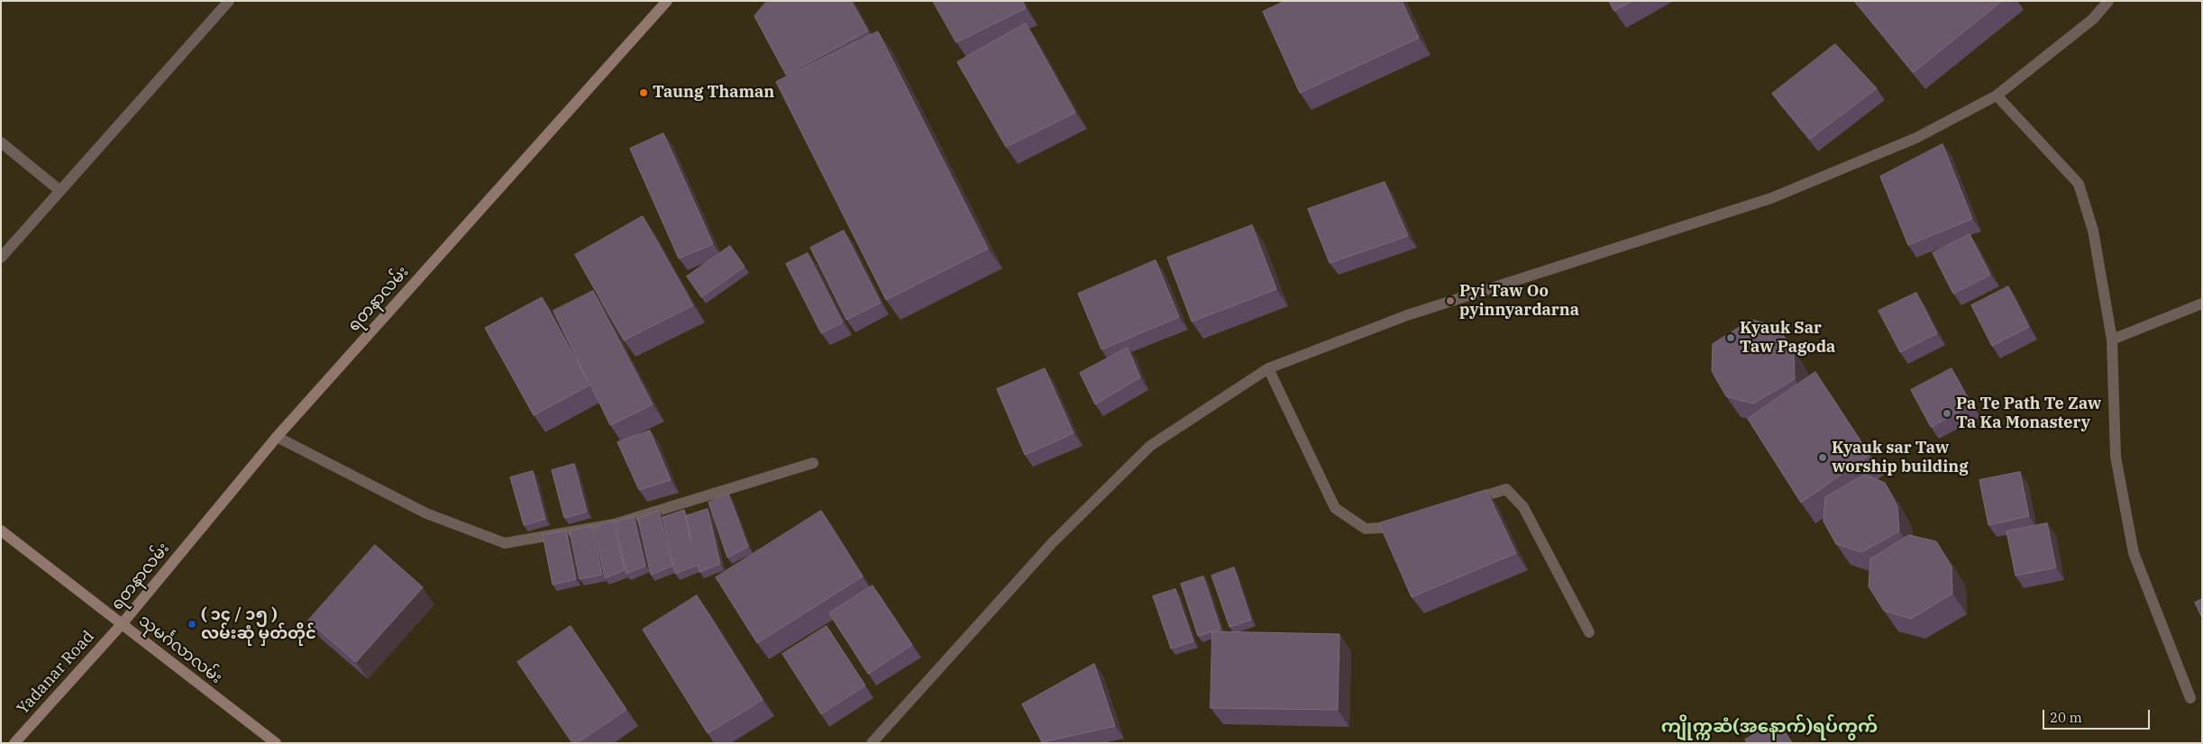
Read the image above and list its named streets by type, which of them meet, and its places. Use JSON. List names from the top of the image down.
{
  "streets": {
    "main road": ["ရတနာလမ်း", "သုမင်္ဂလာလမ်း", "Yadanar Road"]
  },
  "crossings": [
    ["ရတနာလမ်း", "သုမင်္ဂလာလမ်း"],
    ["ရတနာလမ်း", "Yadanar Road"],
    ["သုမင်္ဂလာလမ်း", "Yadanar Road"]
  ],
  "districts": ["ကျိုက္ကဆံ(အနောက်)ရပ်ကွက်"],
  "places": [
    "Taung Thaman",
    "Pyi Taw Oo pyinnyardarna",
    "Kyauk Sar Taw Pagoda",
    "Pa Te Path Te Zaw Ta Ka Monastery",
    "Kyauk sar Taw worship building",
    "( ၁၄ / ၁၅ ) လမ်းဆုံ မှတ်တိုင်"
  ],
  "scale_bar": "20 m"
}
